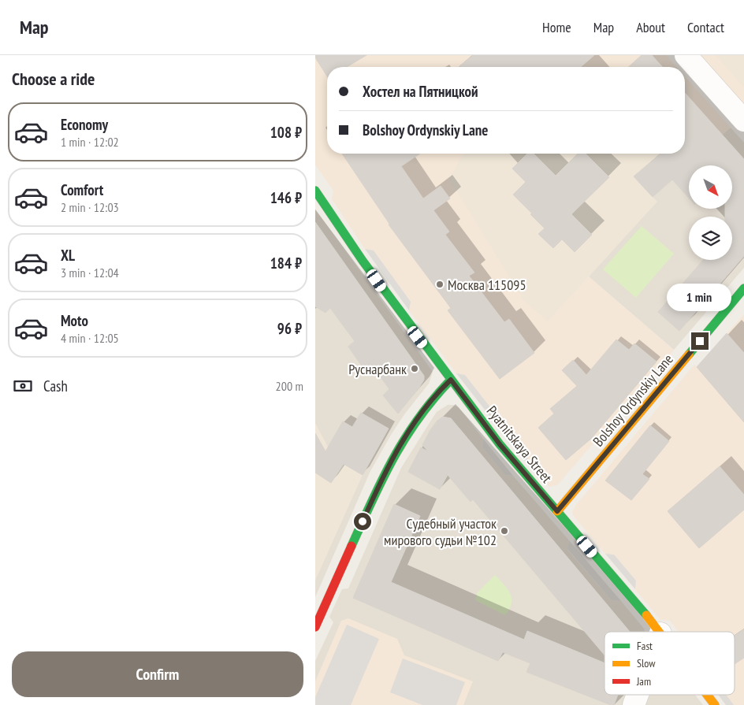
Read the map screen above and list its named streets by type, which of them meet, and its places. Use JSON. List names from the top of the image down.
{
  "streets": {
    "street": ["Bolshoy Ordynskiy Lane", "Pyatnitskaya Street"]
  },
  "crossings": [
    ["Bolshoy Ordynskiy Lane", "Pyatnitskaya Street"]
  ],
  "places": ["Москва 115095", "Руснарбанк", "Судебный участок мирового судьи №102"],
  "legend": ["Fast", "Slow", "Jam"],
  "north": "bottom right",
  "page": {
    "header": "Map",
    "nav": [
      "Home",
      "Map",
      "About",
      "Contact"
    ],
    "heading": "Choose a ride",
    "banner": ["Хостел на Пятницкой", "Bolshoy Ordynskiy Lane"],
    "list": [
      {
        "name": "Economy",
        "note": "1 min · 12:02",
        "value": "108 ₽"
      },
      {
        "name": "Comfort",
        "note": "2 min · 12:03",
        "value": "146 ₽"
      },
      {
        "name": "XL",
        "note": "3 min · 12:04",
        "value": "184 ₽"
      },
      {
        "name": "Moto",
        "note": "4 min · 12:05",
        "value": "96 ₽"
      }
    ],
    "bubble": "1 min",
    "pay": ["Cash", "200 m"],
    "buttons": "Confirm"
  }
}
